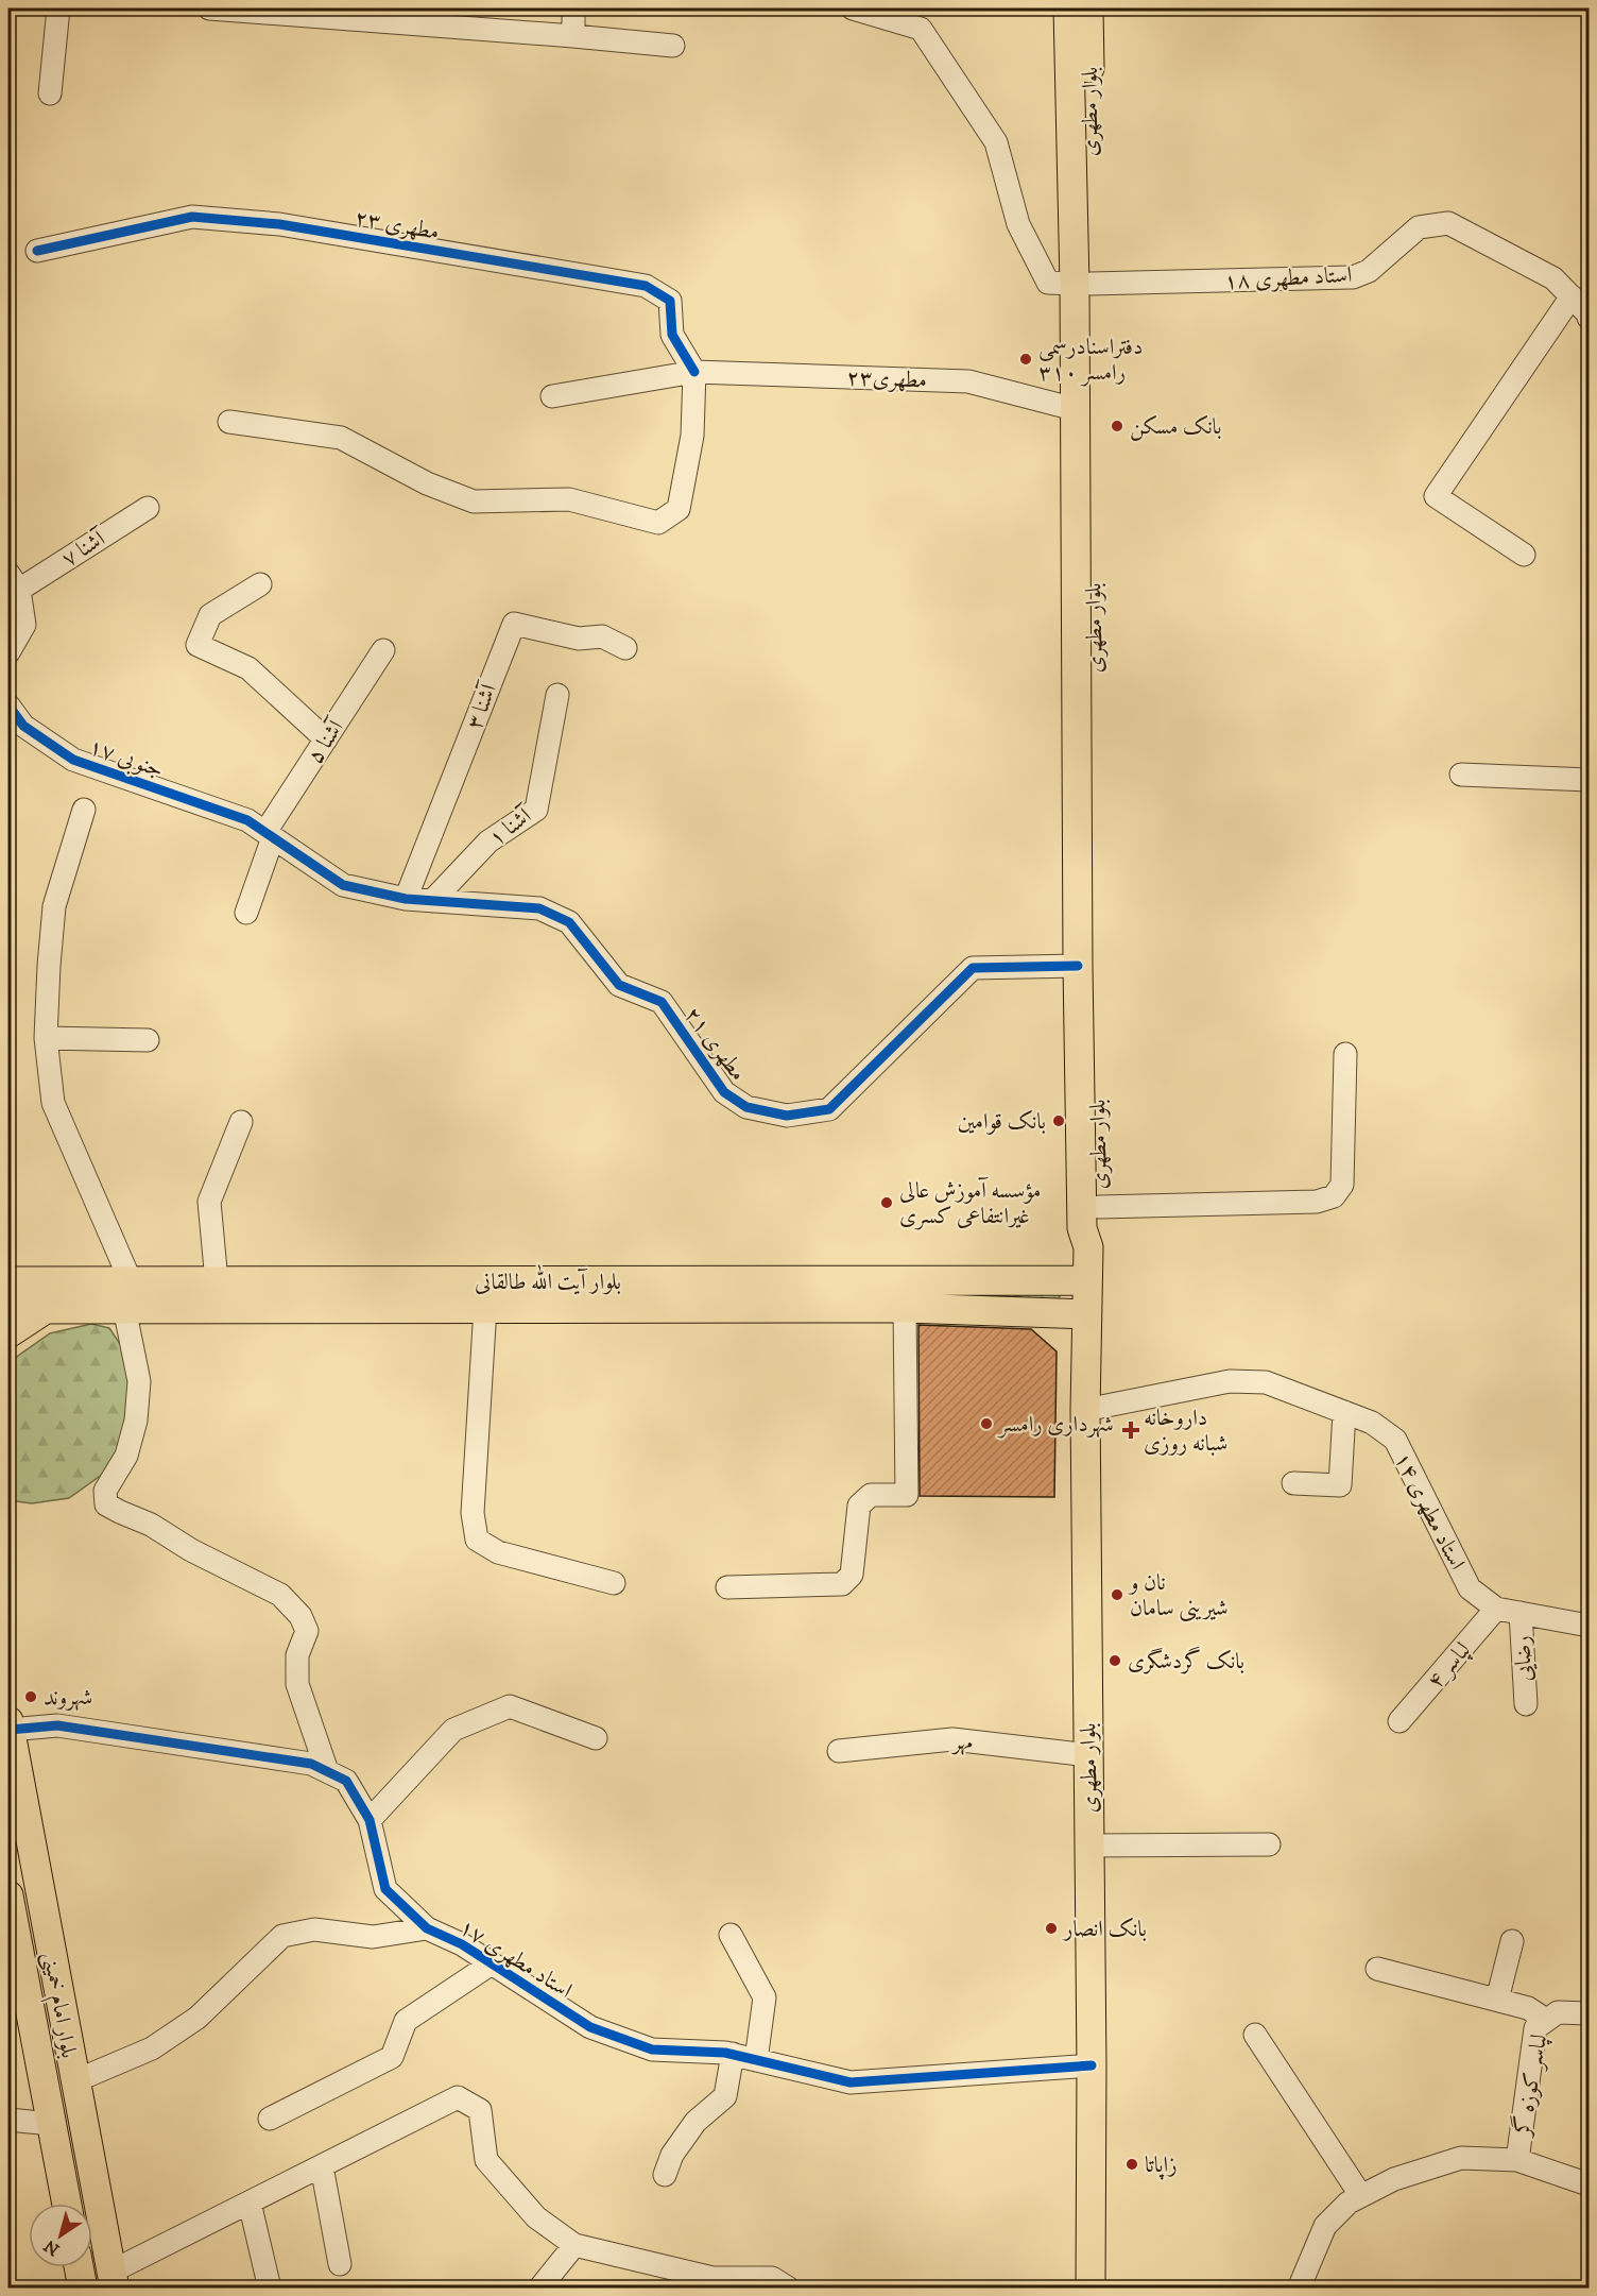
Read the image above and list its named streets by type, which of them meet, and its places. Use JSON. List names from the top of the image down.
{
  "streets": {
    "main road": ["بلوار مطهری", "بلوار آیت الله طالقانی", "بلوار امام خمینی"],
    "street": [
      "مطهری ۲۳",
      "استاد مطهری ۱۸",
      "مطهری۲۳",
      "آشنا ۷",
      "آشنا ۳",
      "آشنا ۵",
      "جنوبی ۱۷",
      "آشنا ۱",
      "مطهری ۲۱",
      "استاد مطهری ۱۴",
      "رضایی",
      "لپاسر ۴",
      "مهر",
      "استاد مطهری ۱۷",
      "لپاسر کوزه گر"
    ]
  },
  "crossings": [
    ["بلوار مطهری", "استاد مطهری ۱۸"],
    ["بلوار مطهری", "مطهری۲۳"],
    ["بلوار مطهری", "مطهری ۲۱"],
    ["بلوار مطهری", "بلوار آیت الله طالقانی"],
    ["بلوار مطهری", "استاد مطهری ۱۴"],
    ["بلوار مطهری", "مهر"],
    ["بلوار مطهری", "استاد مطهری ۱۷"],
    ["مطهری ۲۳", "مطهری۲۳"],
    ["آشنا ۳", "مطهری ۲۱"],
    ["آشنا ۵", "مطهری ۲۱"],
    ["جنوبی ۱۷", "مطهری ۲۱"],
    ["آشنا ۱", "مطهری ۲۱"],
    ["استاد مطهری ۱۴", "رضایی"],
    ["استاد مطهری ۱۴", "لپاسر ۴"],
    ["استاد مطهری ۱۷", "بلوار امام خمینی"]
  ],
  "places": {
    "other": [
      "دفتراسنادرسمی ۳۱۰ رامسر",
      "بانک مسکن",
      "بانک قوامین",
      "مؤسسه آموزش عالی غیرانتفاعی کسری",
      "شهرداری رامسر",
      "نان و شیرینی سامان",
      "بانک گردشگری",
      "شهروند",
      "بانک انصار",
      "زاپاتا"
    ],
    "health": ["داروخانه شبانه روزی"]
  },
  "north": "bottom left"
}
